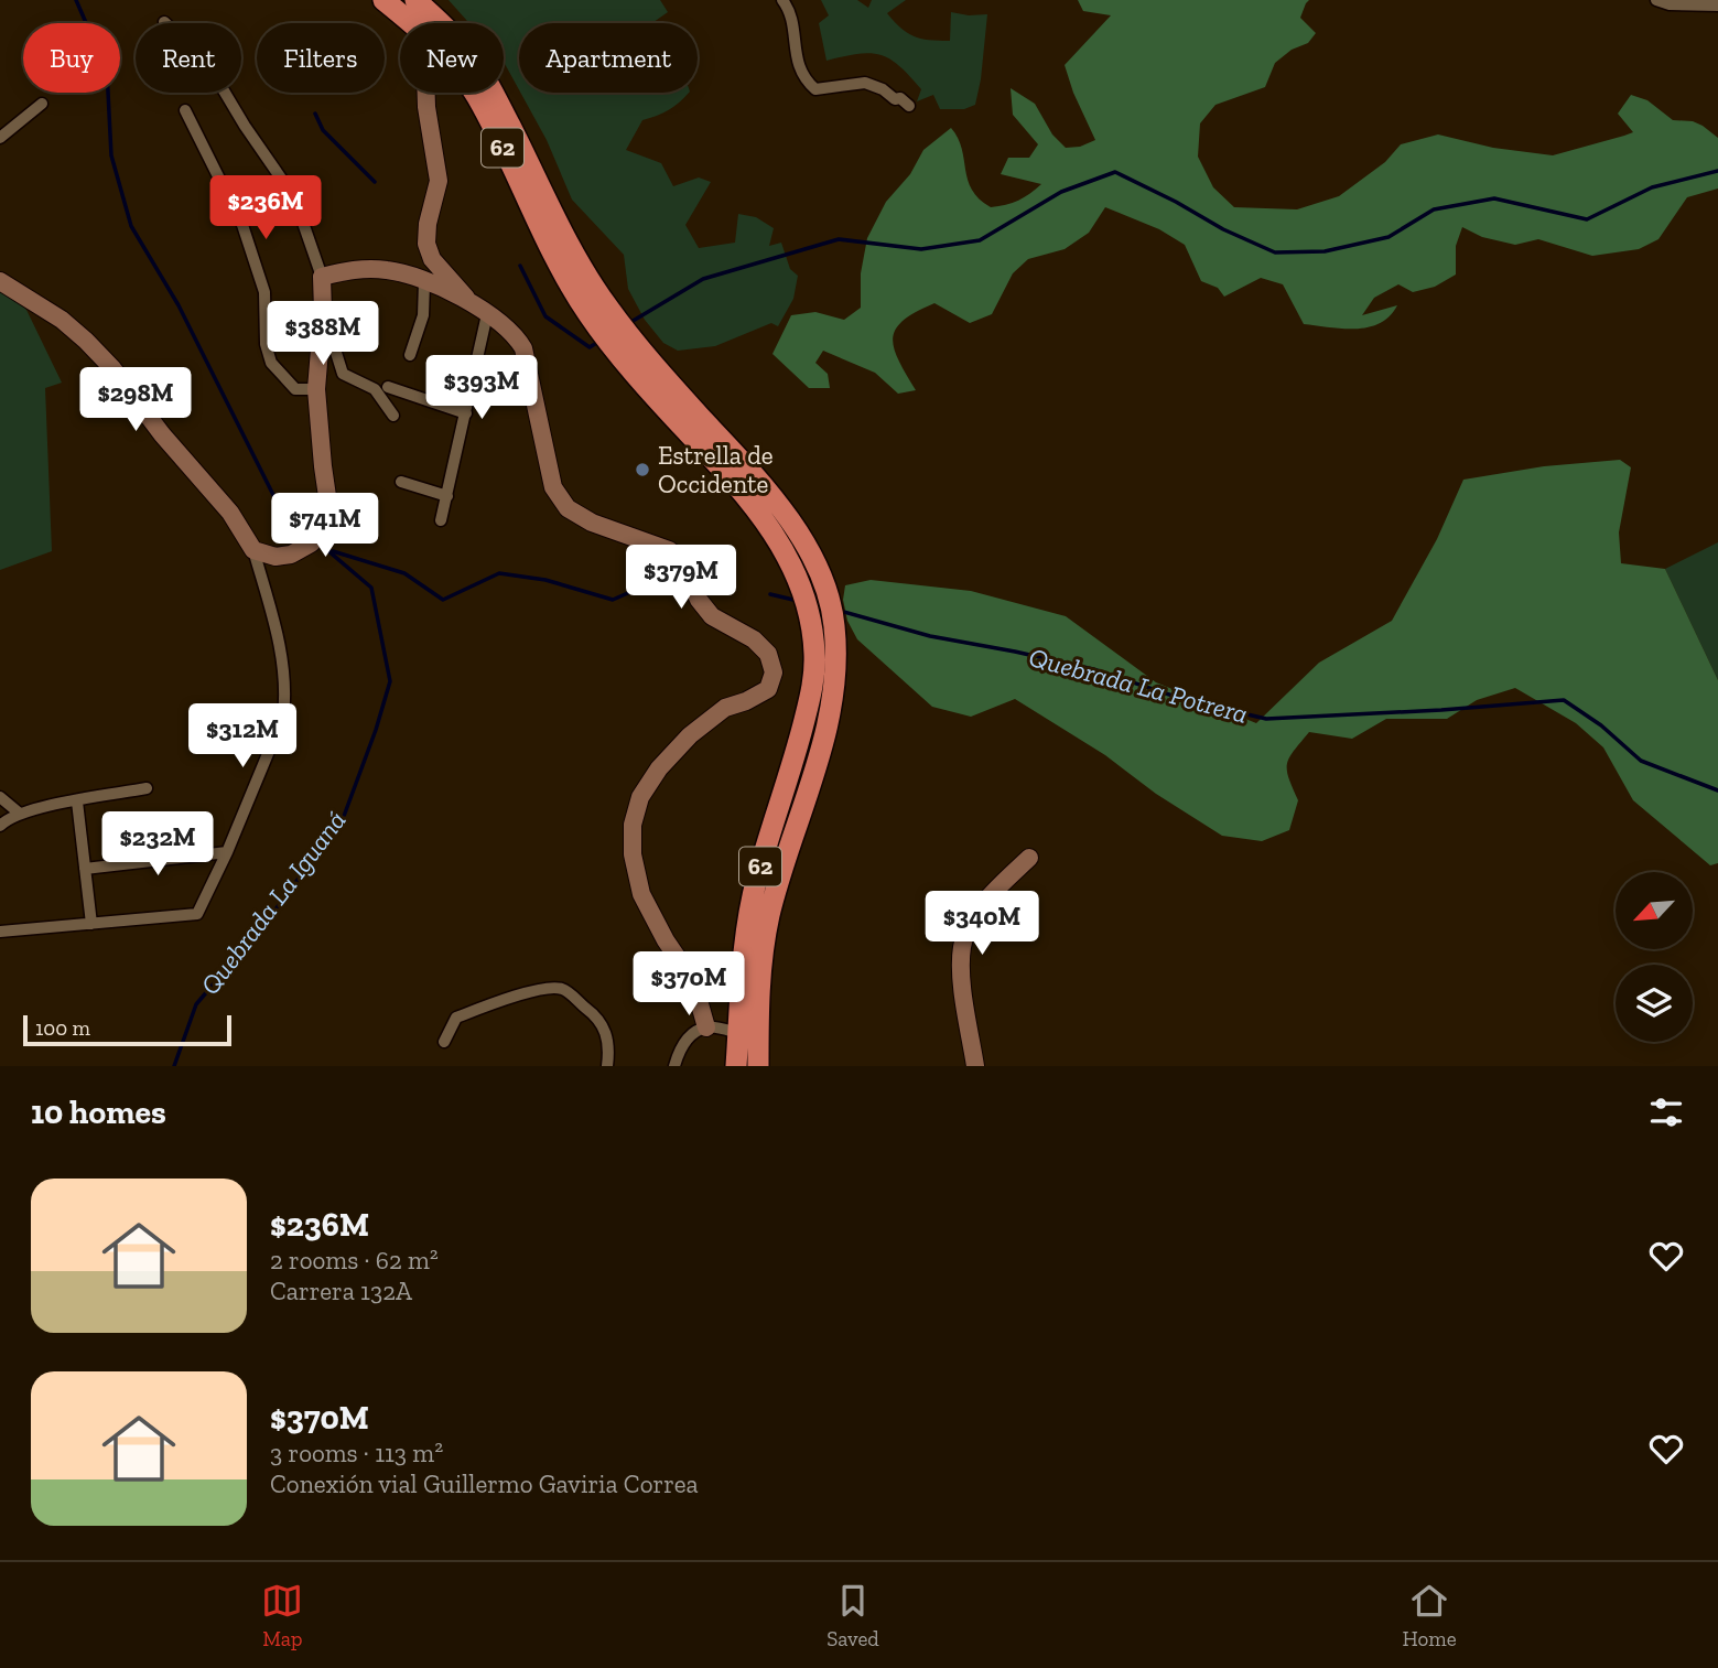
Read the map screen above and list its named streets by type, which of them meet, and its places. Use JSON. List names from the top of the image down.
{
  "streets": {
    "highway": ["62"]
  },
  "water": ["Quebrada La Potrera", "Quebrada La Iguaná"],
  "places": ["Estrella de Occidente"],
  "scale_bar": "100 m",
  "north": "bottom left",
  "page": {
    "chip": [
      "Buy",
      "Rent",
      "Filters",
      "New",
      "Apartment"
    ],
    "price": [
      "$236M",
      "$388M",
      "$393M",
      "$298M",
      "$741M",
      "$379M",
      "$312M",
      "$232M",
      "$340M",
      "$370M"
    ],
    "scale": "100 m",
    "heading": "10 homes",
    "list": [
      {
        "name": "$236M",
        "note": "2 rooms · 62 m² · Carrera 132A"
      },
      {
        "name": "$370M",
        "note": "3 rooms · 113 m² · Conexión vial Guillermo Gaviria Correa"
      }
    ],
    "tabs": ["Map", "Saved", "Home"]
  }
}
